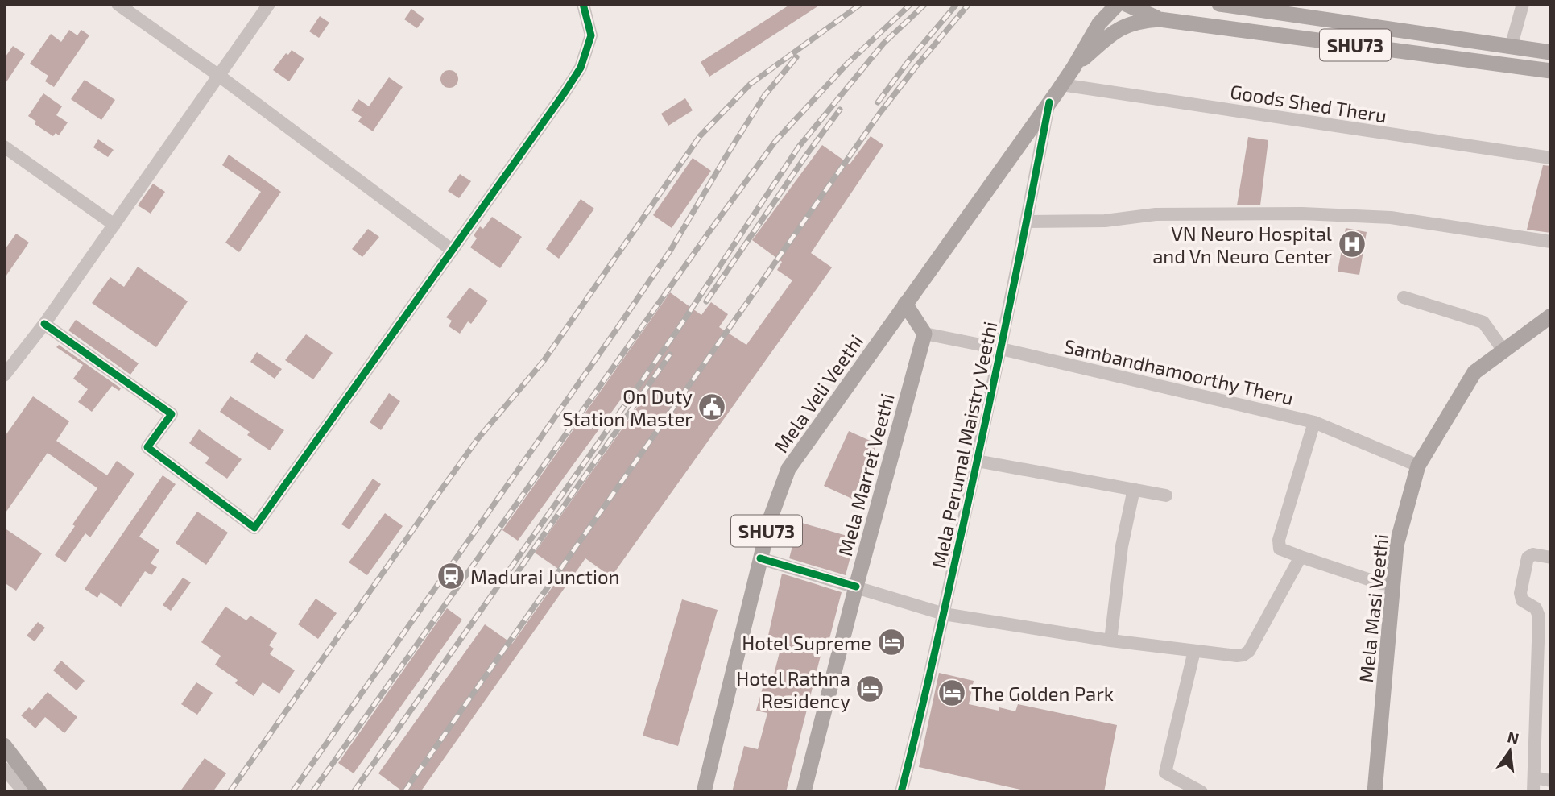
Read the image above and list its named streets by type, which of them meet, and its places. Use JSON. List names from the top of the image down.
{
  "streets": {
    "main road": [
      "SHU73",
      "Mela Veli Veethi",
      "Mela Marret Veethi",
      "Mela Masi Veethi"
    ],
    "street": ["Goods Shed Theru", "Sambandhamoorthy Theru", "Mela Perumal Maistry Veethi"]
  },
  "crossings": [
    ["SHU73", "Mela Veli Veethi"],
    ["Goods Shed Theru", "Mela Veli Veethi"],
    ["Sambandhamoorthy Theru", "Mela Perumal Maistry Veethi"],
    ["Sambandhamoorthy Theru", "Mela Marret Veethi"],
    ["Sambandhamoorthy Theru", "Mela Masi Veethi"],
    ["Mela Veli Veethi", "Mela Perumal Maistry Veethi"]
  ],
  "places": {
    "hospital": ["VN Neuro Hospital and Vn Neuro Center"],
    "public building": ["On Duty Station Master"],
    "station": ["Madurai Junction"],
    "hotel": ["Hotel Supreme", "Hotel Rathna Residency", "The Golden Park"]
  },
  "north": "top"
}
